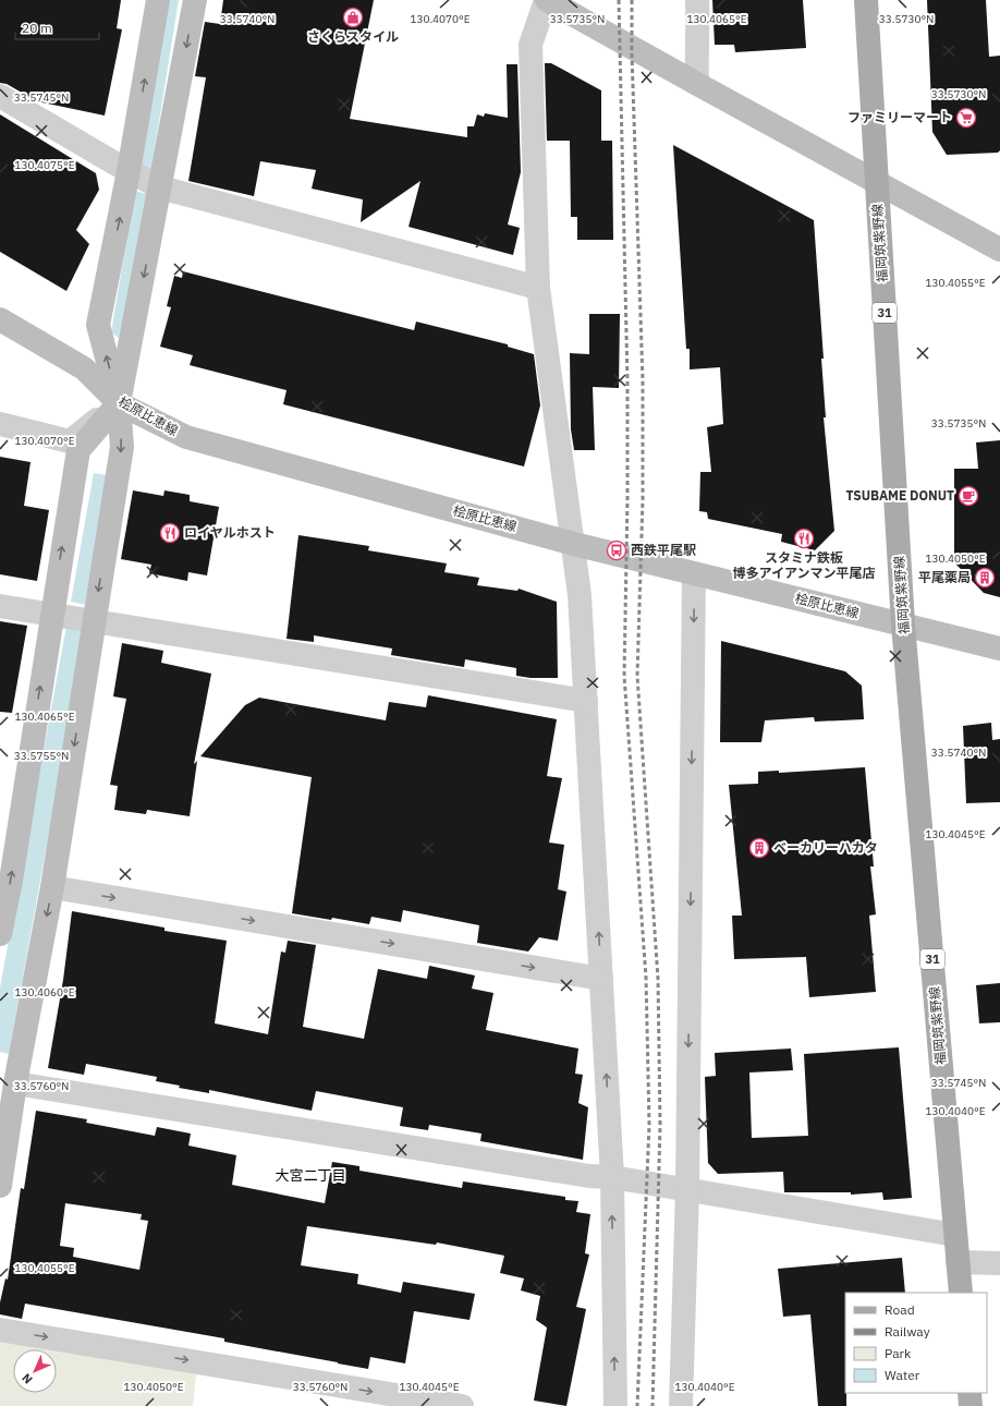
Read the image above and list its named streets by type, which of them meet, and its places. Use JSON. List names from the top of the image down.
{
  "streets": {
    "main road": ["福岡筑紫野線", "31"],
    "street": ["桧原比恵線"]
  },
  "crossings": [
    ["福岡筑紫野線", "桧原比恵線"]
  ],
  "districts": ["大宮二丁目"],
  "places": {
    "shop": ["さくらスタイル"],
    "supermarket": ["ファミリーマート"],
    "cafe": ["TSUBAME DONUT"],
    "restaurant": ["ロイヤルホスト", "スタミナ鉄板 博多アイアンマン平尾店"],
    "bus stop": ["西鉄平尾駅"],
    "building": ["平尾薬局", "ベーカリーハカタ"]
  },
  "legend": [
    "Road",
    "Railway",
    "Park",
    "Water"
  ],
  "scale_bar": "20 m",
  "north": "bottom left",
  "coordinates": [
    "33.5740°N",
    "130.4070°E",
    "33.5735°N",
    "130.4065°E",
    "33.5730°N",
    "33.5745°N",
    "130.4075°E",
    "130.4055°E",
    "130.4050°E",
    "33.5755°N",
    "130.4045°E",
    "130.4060°E",
    "33.5760°N",
    "130.4040°E"
  ]
}
